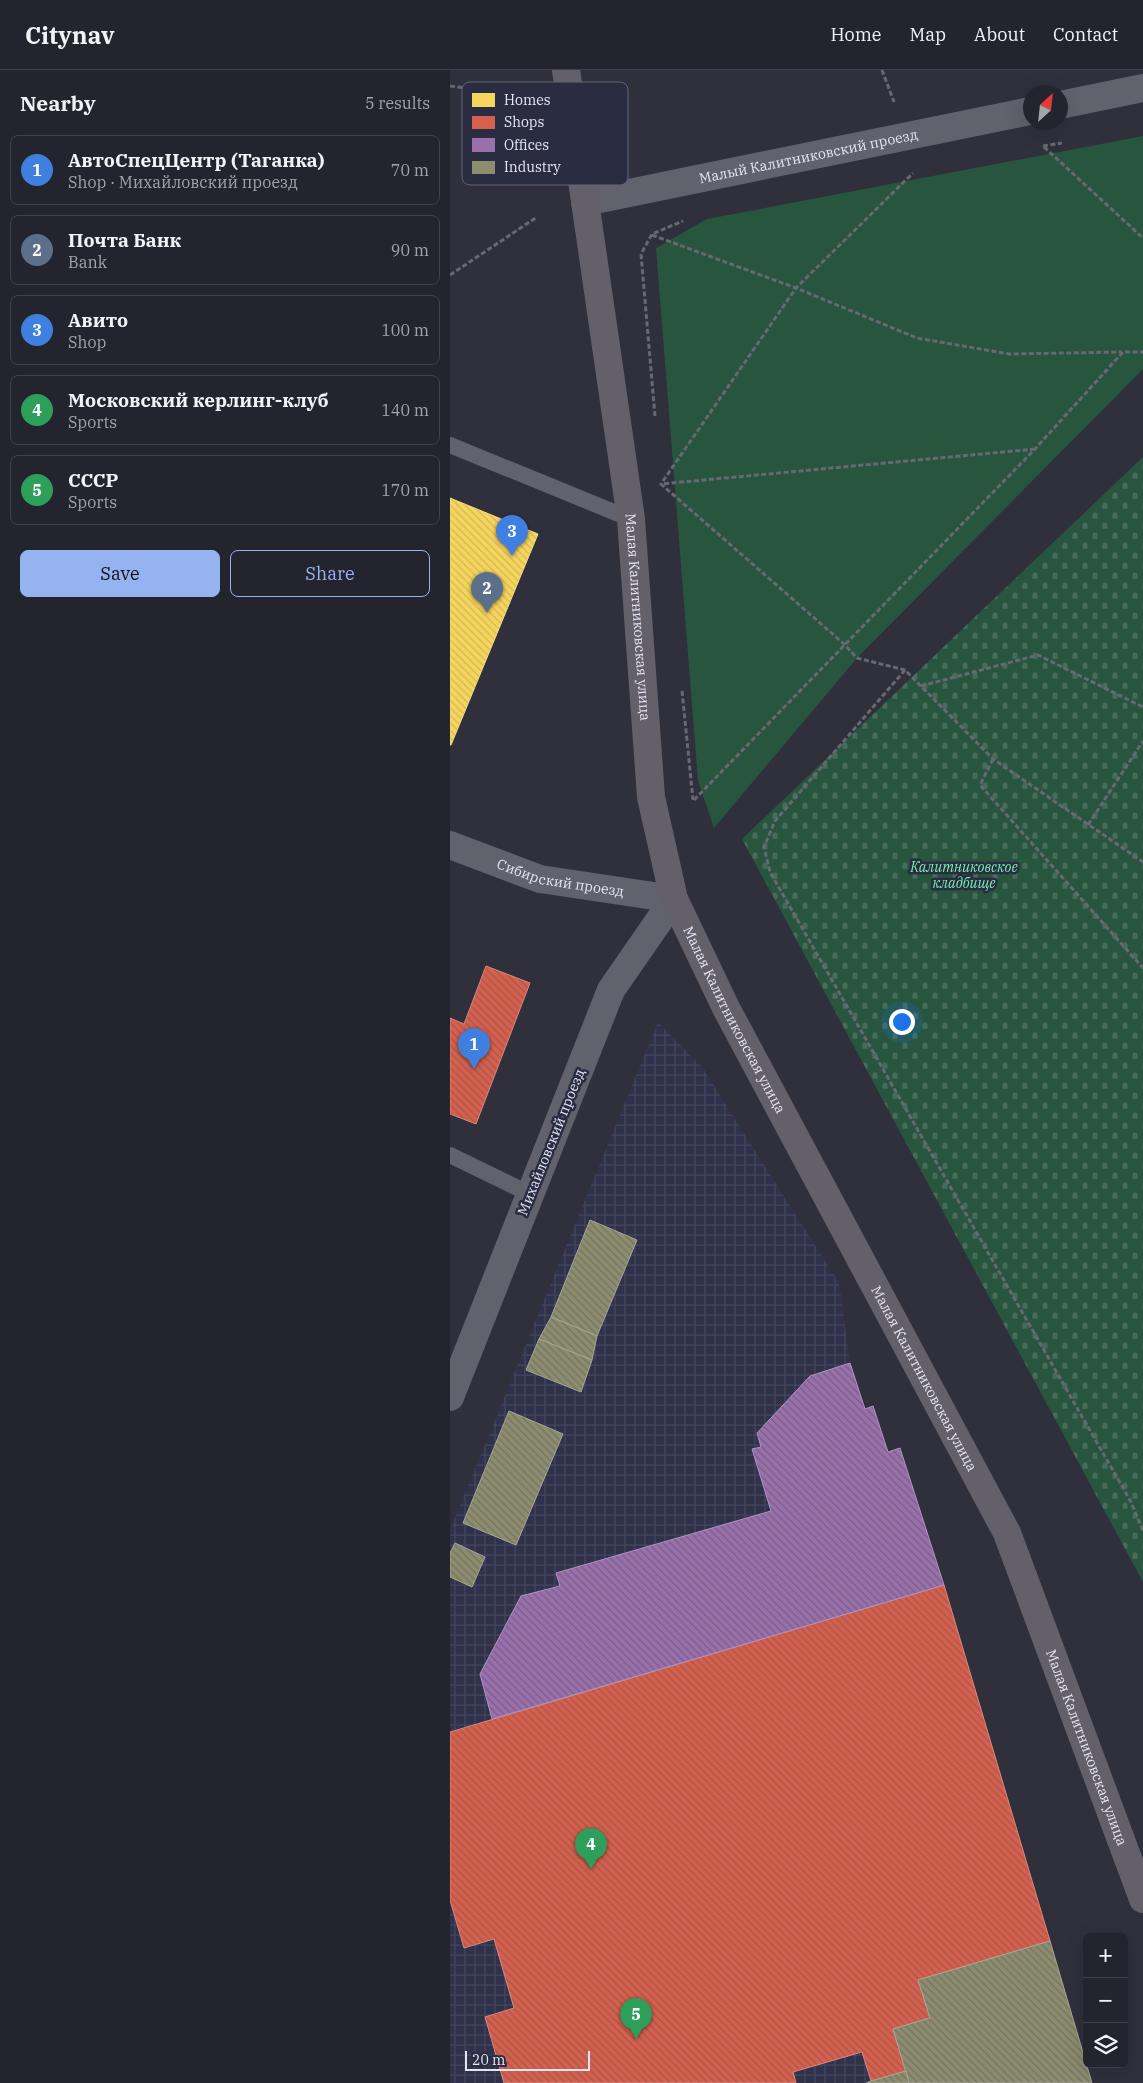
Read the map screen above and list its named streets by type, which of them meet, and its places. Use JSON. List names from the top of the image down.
{
  "streets": {
    "street": [
      "Малый Калитниковский проезд",
      "Малая Калитниковская улица",
      "Сибирский проезд",
      "Михайловский проезд"
    ]
  },
  "crossings": [
    ["Малый Калитниковский проезд", "Малая Калитниковская улица"],
    ["Малая Калитниковская улица", "Сибирский проезд"],
    ["Малая Калитниковская улица", "Михайловский проезд"],
    ["Сибирский проезд", "Михайловский проезд"]
  ],
  "parks": ["Калитниковское кладбище"],
  "legend": [
    "Homes",
    "Shops",
    "Offices",
    "Industry"
  ],
  "scale_bar": "20 m",
  "north": "top right",
  "page": {
    "header": "Citynav",
    "nav": [
      "Home",
      "Map",
      "About",
      "Contact"
    ],
    "heading": ["Nearby", "5 results"],
    "list": [
      {
        "mark": "1",
        "name": "АвтоСпецЦентр (Таганка)",
        "note": "Shop · Михайловский проезд",
        "value": "70 m"
      },
      {
        "mark": "2",
        "name": "Почта Банк",
        "note": "Bank",
        "value": "90 m"
      },
      {
        "mark": "3",
        "name": "Авито",
        "note": "Shop",
        "value": "100 m"
      },
      {
        "mark": "4",
        "name": "Московский керлинг-клуб",
        "note": "Sports",
        "value": "140 m"
      },
      {
        "mark": "5",
        "name": "СССР",
        "note": "Sports",
        "value": "170 m"
      }
    ],
    "pins": [
      "3",
      "2",
      "1",
      "4",
      "5"
    ],
    "buttons": ["Save", "Share"],
    "map_buttons": ["+", "−"],
    "scale": "20 m"
  }
}
